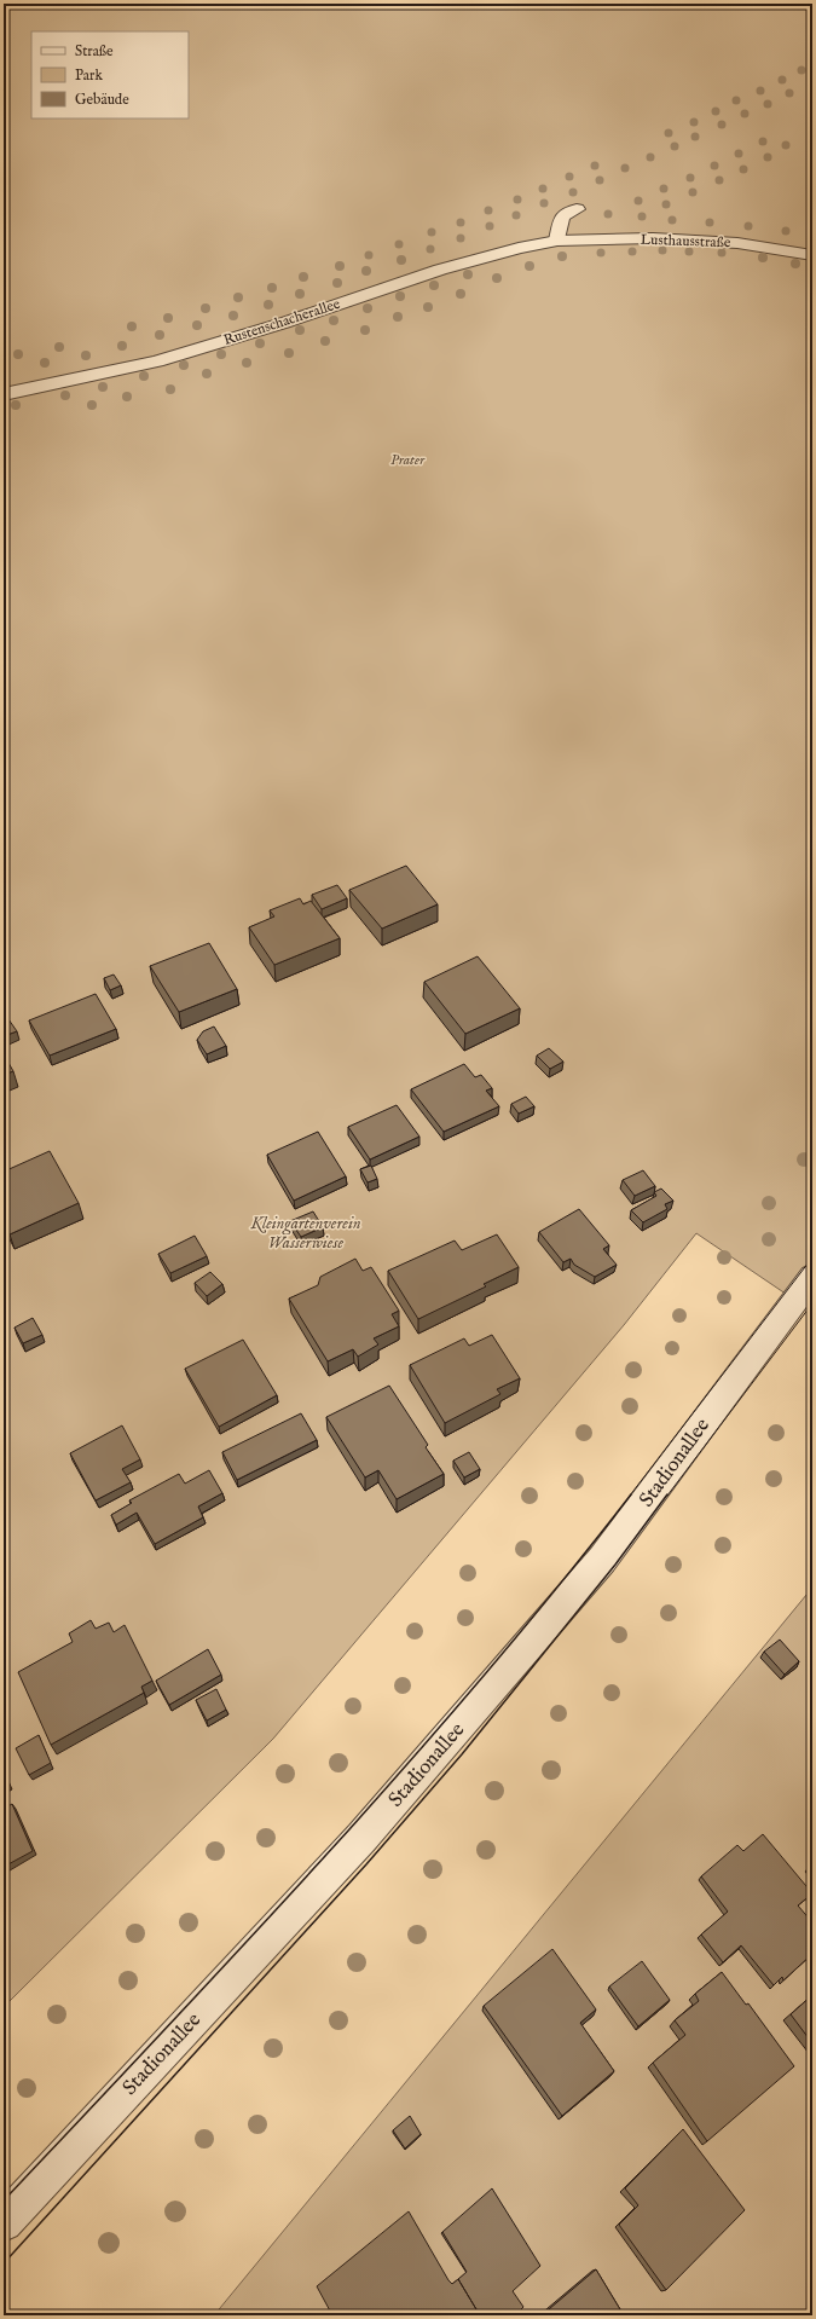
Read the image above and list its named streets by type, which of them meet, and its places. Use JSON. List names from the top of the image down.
{
  "streets": {
    "street": ["Lusthausstraße", "Rustenschacherallee", "Stadionallee"]
  },
  "crossings": [
    ["Lusthausstraße", "Rustenschacherallee"]
  ],
  "parks": ["Prater", "Kleingartenverein Wasserwiese"],
  "legend": ["Straße", "Park", "Gebäude"]
}
